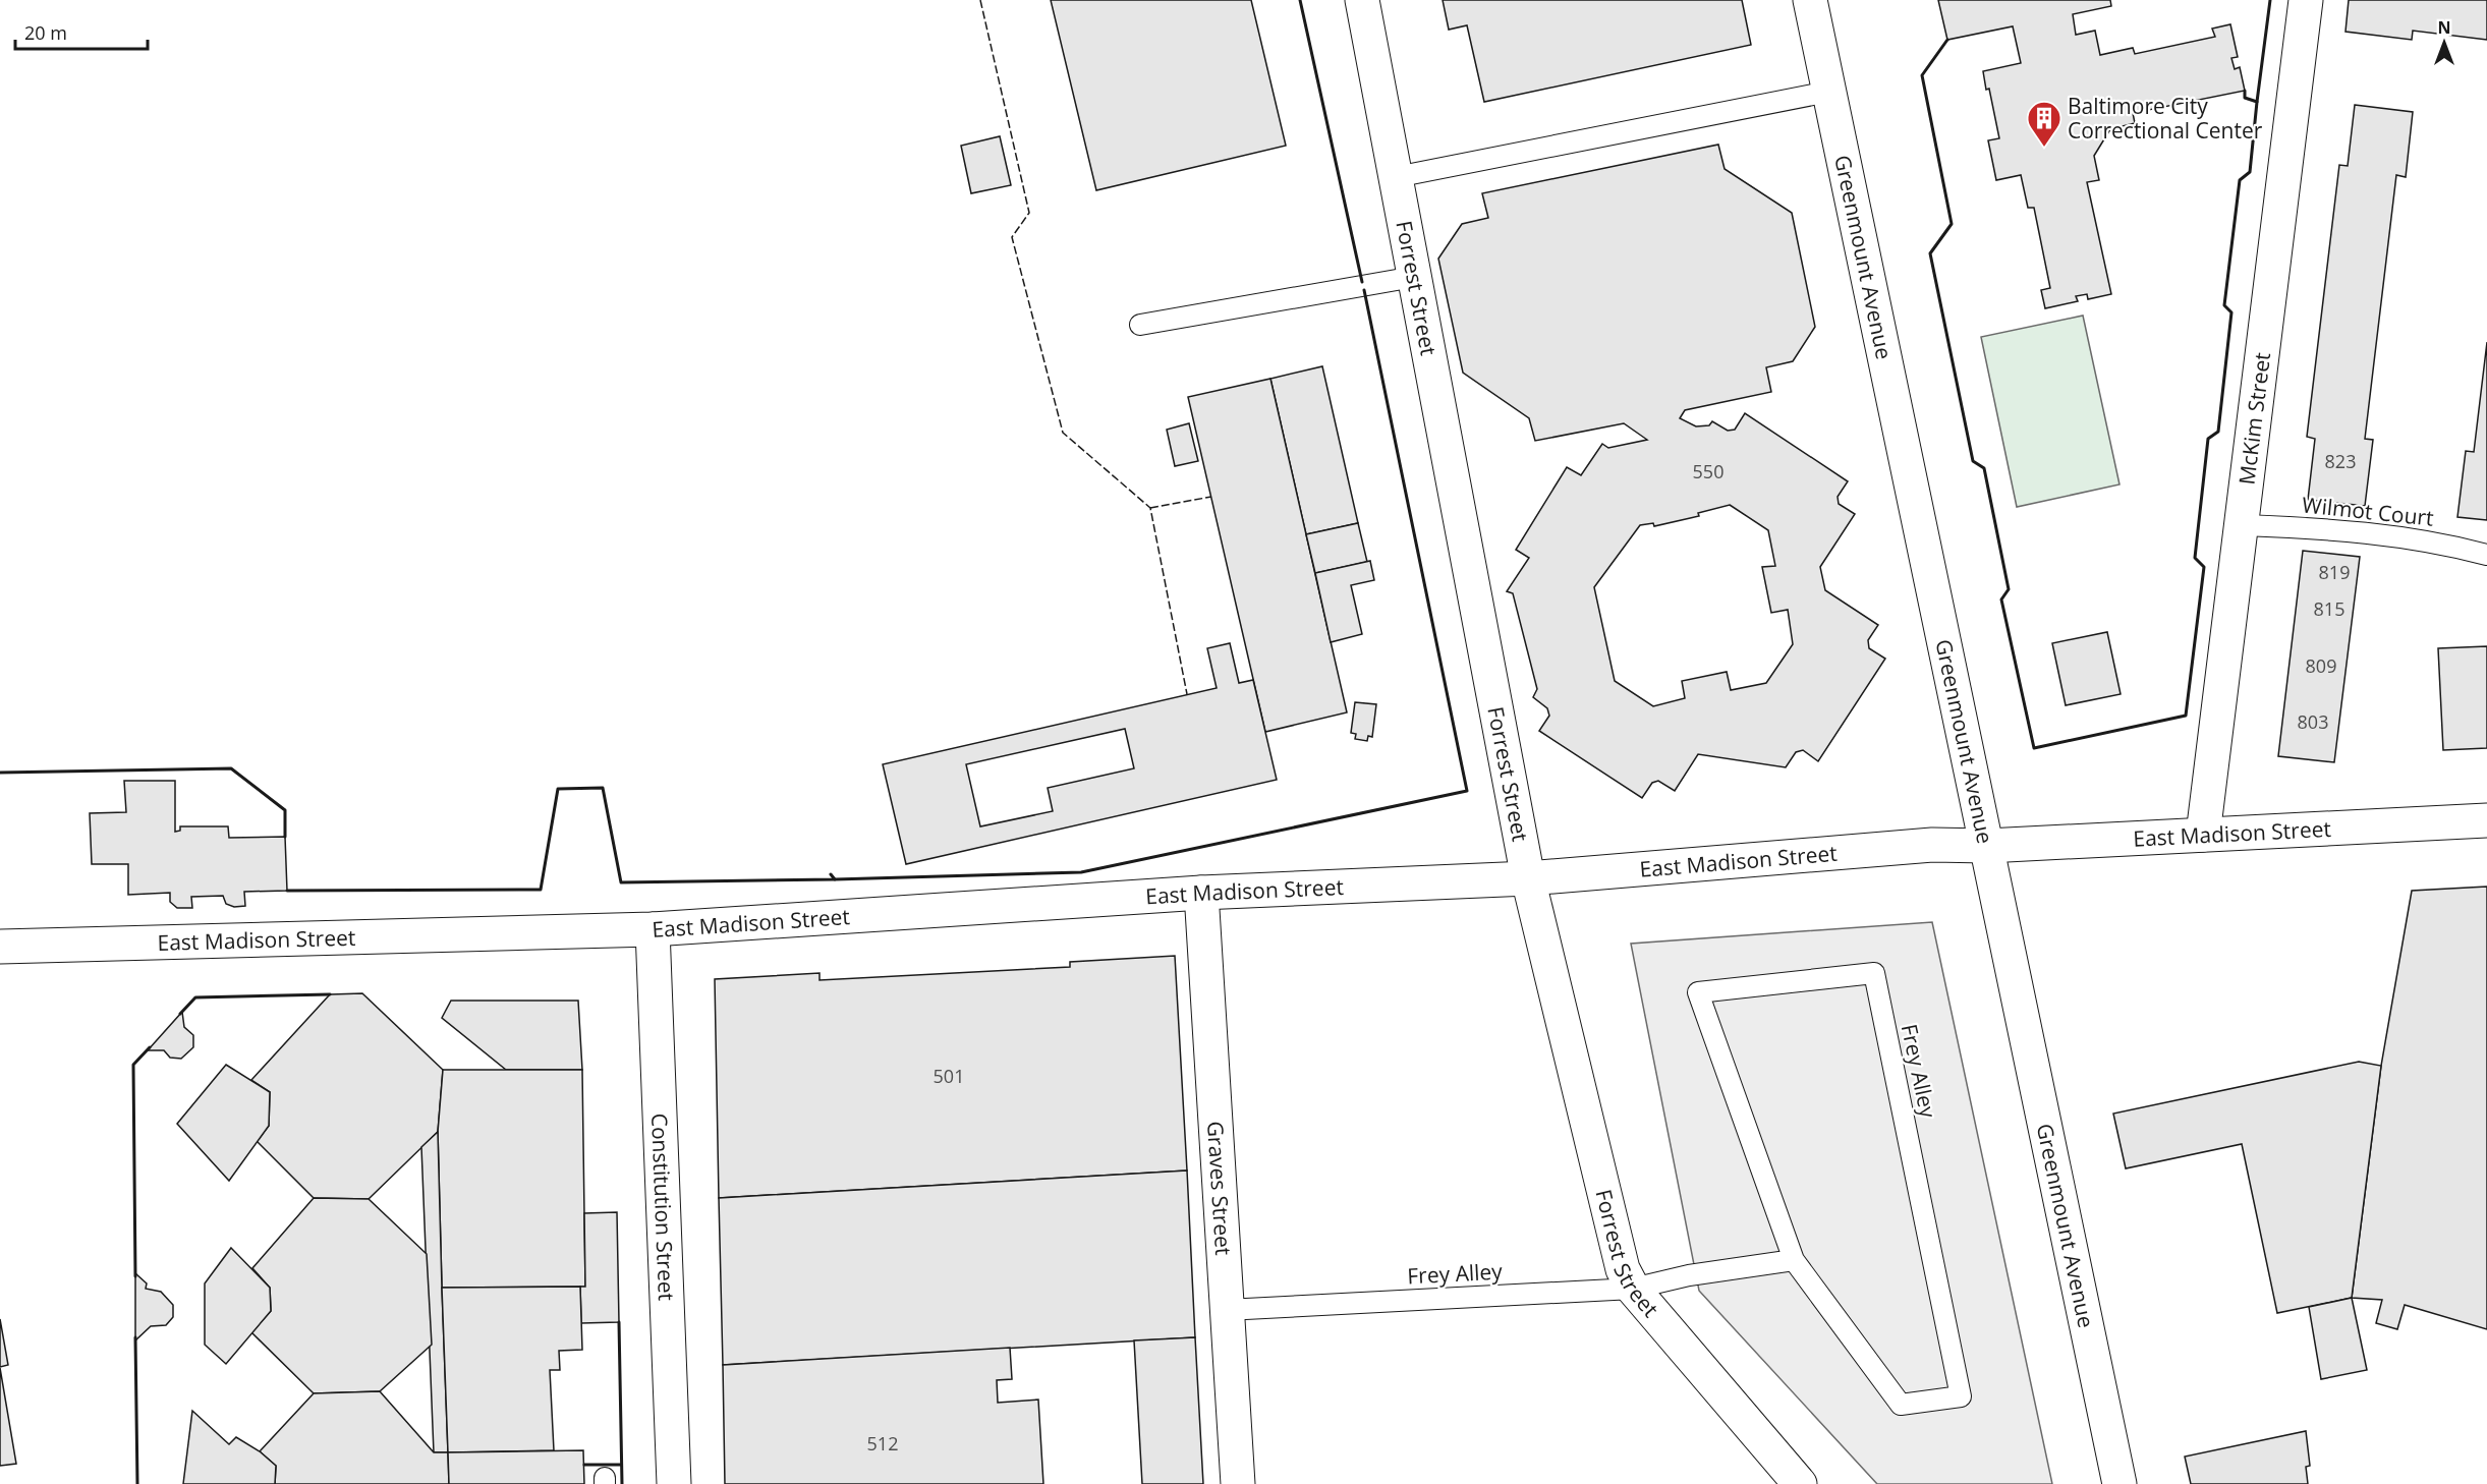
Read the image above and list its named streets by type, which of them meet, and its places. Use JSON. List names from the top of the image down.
{
  "streets": {
    "main road": [
      "Greenmount Avenue",
      "Forrest Street",
      "McKim Street",
      "East Madison Street",
      "Graves Street",
      "Constitution Street"
    ],
    "lane": ["Wilmot Court", "Frey Alley"]
  },
  "crossings": [
    ["Greenmount Avenue", "East Madison Street"],
    ["Forrest Street", "East Madison Street"],
    ["Forrest Street", "Frey Alley"],
    ["McKim Street", "Wilmot Court"],
    ["McKim Street", "East Madison Street"],
    ["East Madison Street", "Graves Street"],
    ["East Madison Street", "Constitution Street"],
    ["Frey Alley", "Graves Street"]
  ],
  "places": {
    "building": ["Baltimore City Correctional Center"]
  },
  "house_numbers": [
    "823",
    "550",
    "819",
    "815",
    "809",
    "803",
    "501",
    "512"
  ],
  "scale_bar": "20 m",
  "north": "top"
}
